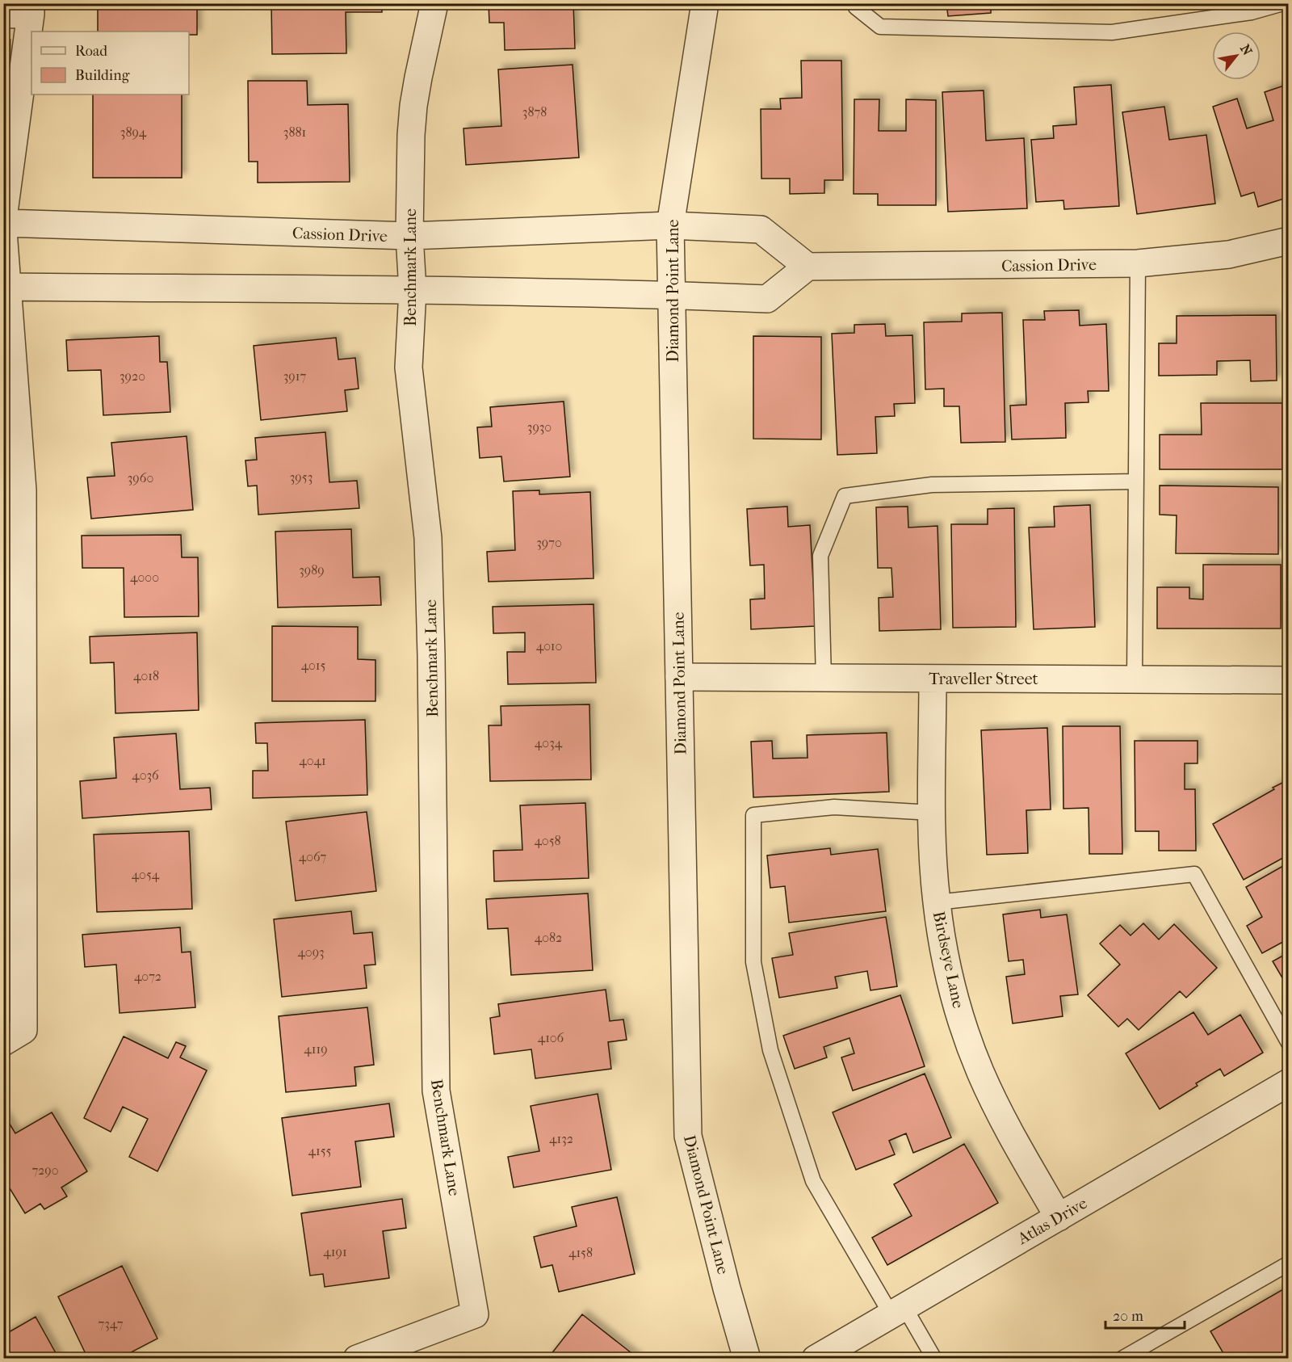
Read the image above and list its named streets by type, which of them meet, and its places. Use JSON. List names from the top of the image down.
{
  "streets": {
    "street": [
      "Cassion Drive",
      "Benchmark Lane",
      "Diamond Point Lane",
      "Traveller Street",
      "Birdseye Lane",
      "Atlas Drive"
    ]
  },
  "crossings": [
    ["Cassion Drive", "Benchmark Lane"],
    ["Cassion Drive", "Diamond Point Lane"],
    ["Diamond Point Lane", "Traveller Street"],
    ["Traveller Street", "Birdseye Lane"],
    ["Birdseye Lane", "Atlas Drive"]
  ],
  "house_numbers": [
    "3878",
    "3894",
    "3881",
    "3920",
    "3917",
    "3930",
    "3953",
    "3960",
    "3970",
    "3989",
    "4000",
    "4010",
    "4015",
    "4018",
    "4034",
    "4041",
    "4036",
    "4058",
    "4067",
    "4054",
    "4082",
    "4093",
    "4072",
    "4106",
    "4119",
    "4132",
    "4155",
    "7290",
    "4191",
    "4158",
    "7347"
  ],
  "legend": ["Road", "Building"],
  "scale_bar": "20 m",
  "north": "top right"
}
